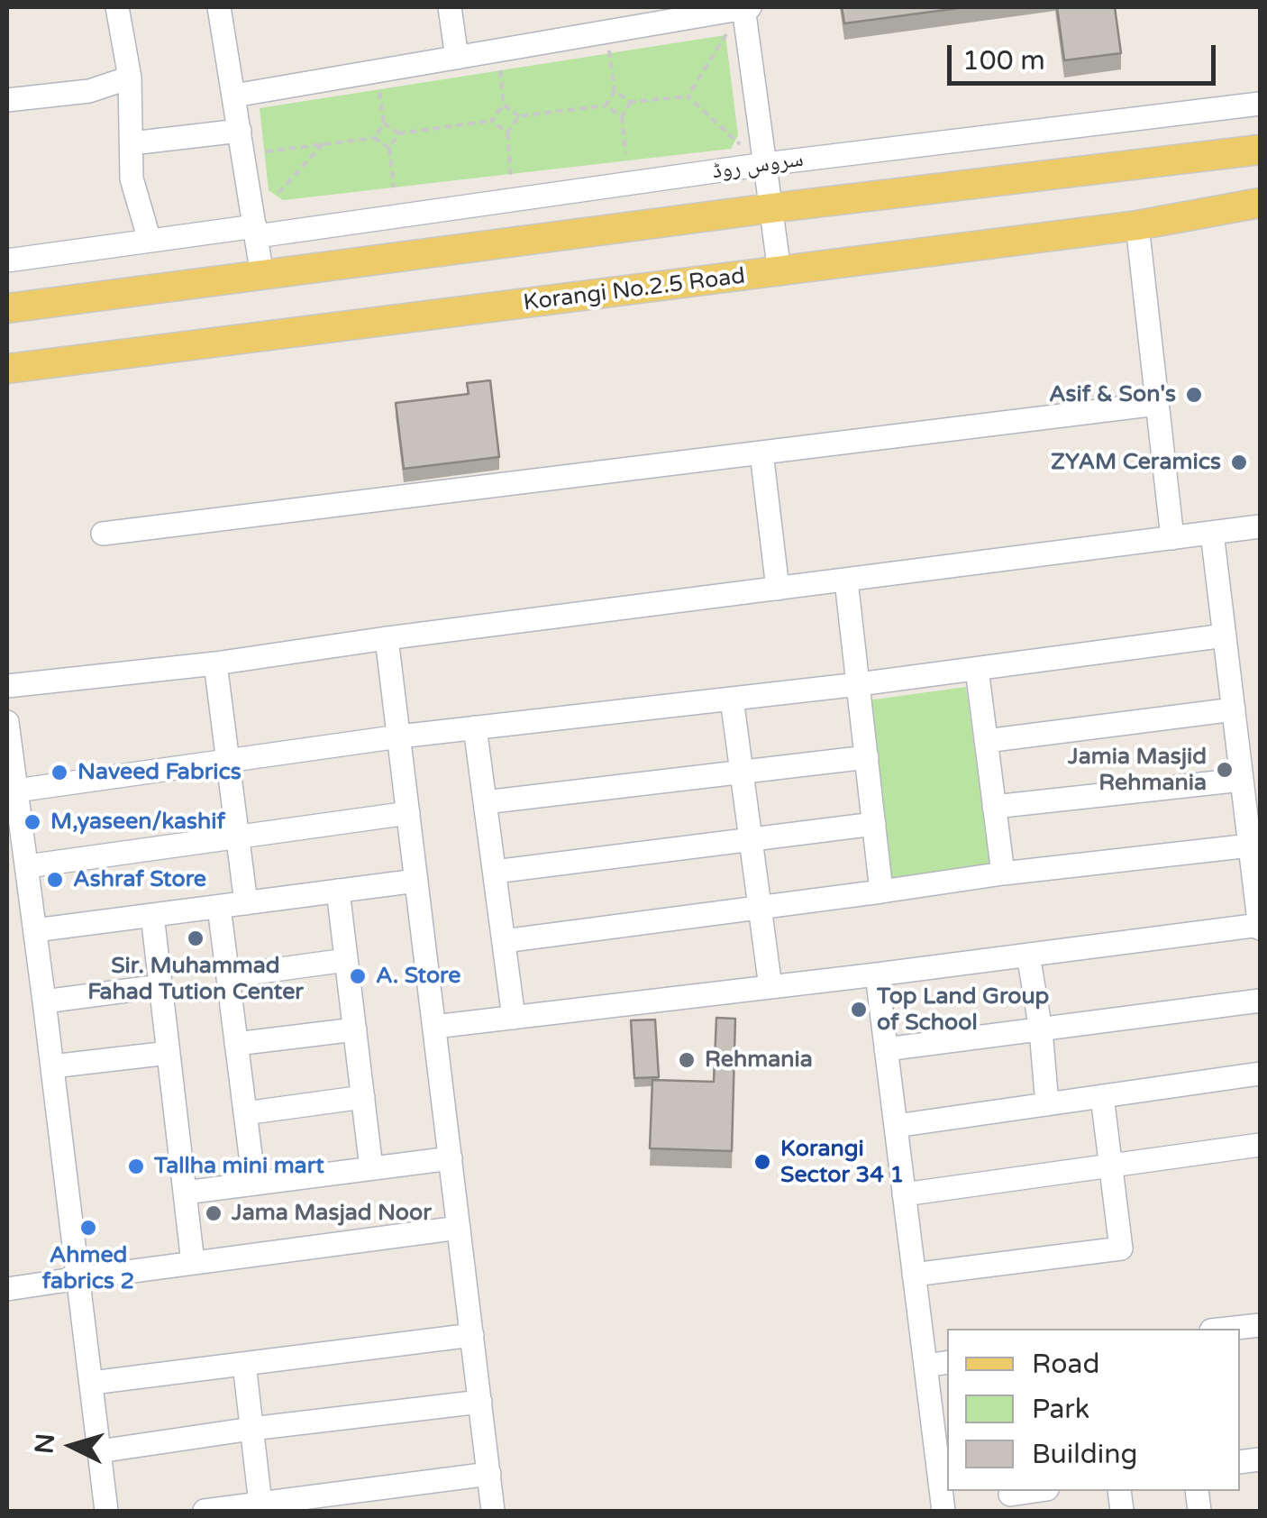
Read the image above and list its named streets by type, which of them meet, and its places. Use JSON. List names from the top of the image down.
{
  "streets": {
    "main road": ["Korangi No.2.5 Road"],
    "street": ["سروس روڈ"]
  },
  "places": [
    "Asif & Son's",
    "ZYAM Ceramics",
    "Jamia Masjid Rehmania",
    "Naveed Fabrics",
    "M,yaseen/kashif",
    "Ashraf Store",
    "Sir. Muhammad Fahad Tution Center",
    "A. Store",
    "Top Land Group of School",
    "Rehmania",
    "Korangi Sector 34 1",
    "Tallha mini mart",
    "Jama Masjad Noor",
    "Ahmed fabrics 2"
  ],
  "legend": ["Road", "Park", "Building"],
  "scale_bar": "100 m",
  "north": "left"
}
